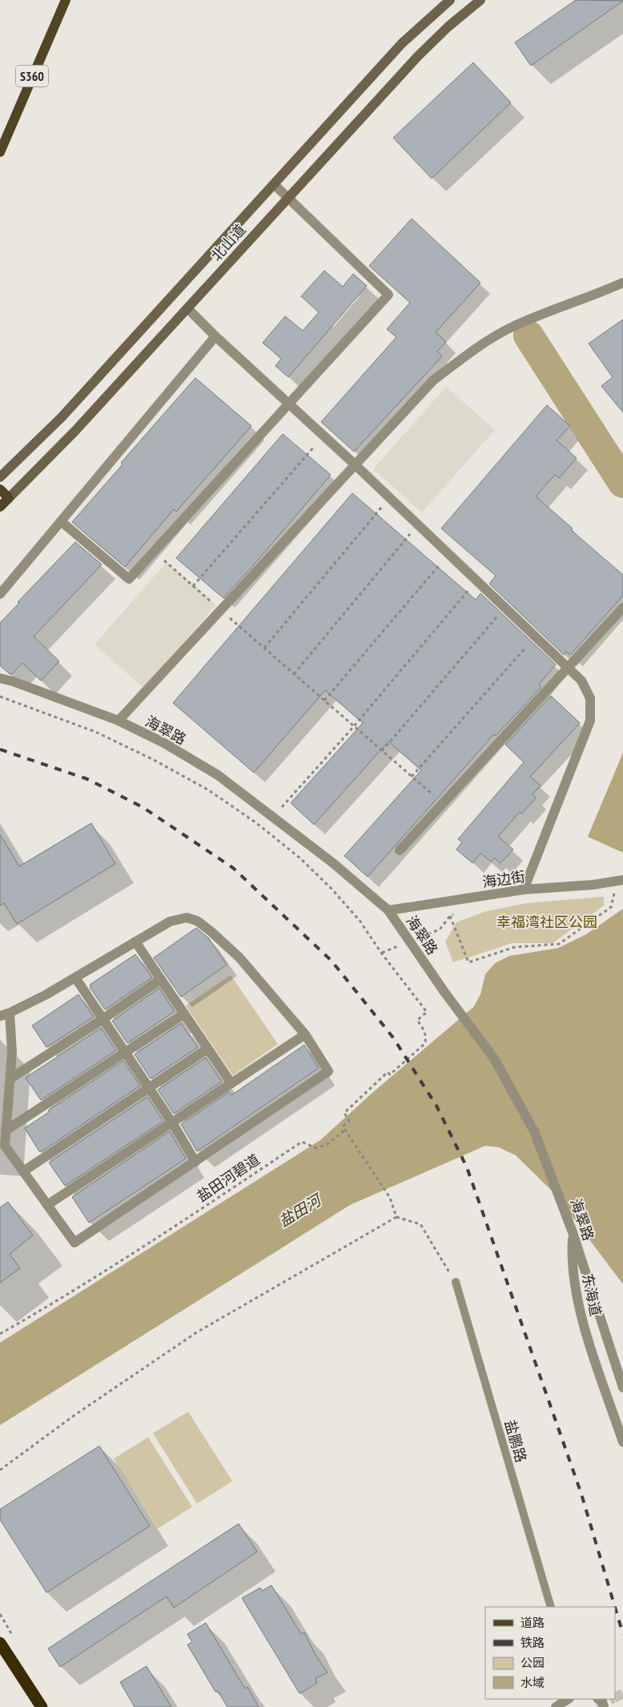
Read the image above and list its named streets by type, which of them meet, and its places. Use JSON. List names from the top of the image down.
{
  "streets": {
    "main road": ["S360", "北山道"],
    "street": ["海翠路", "海边街", "东海道"],
    "lane": ["盐鹏路"],
    "path": ["盐田河碧道"]
  },
  "crossings": [
    ["海翠路", "海边街"],
    ["海翠路", "东海道"]
  ],
  "water": ["盐田河"],
  "parks": ["幸福湾社区公园"],
  "legend": [
    "道路",
    "铁路",
    "公园",
    "水域"
  ]
}
